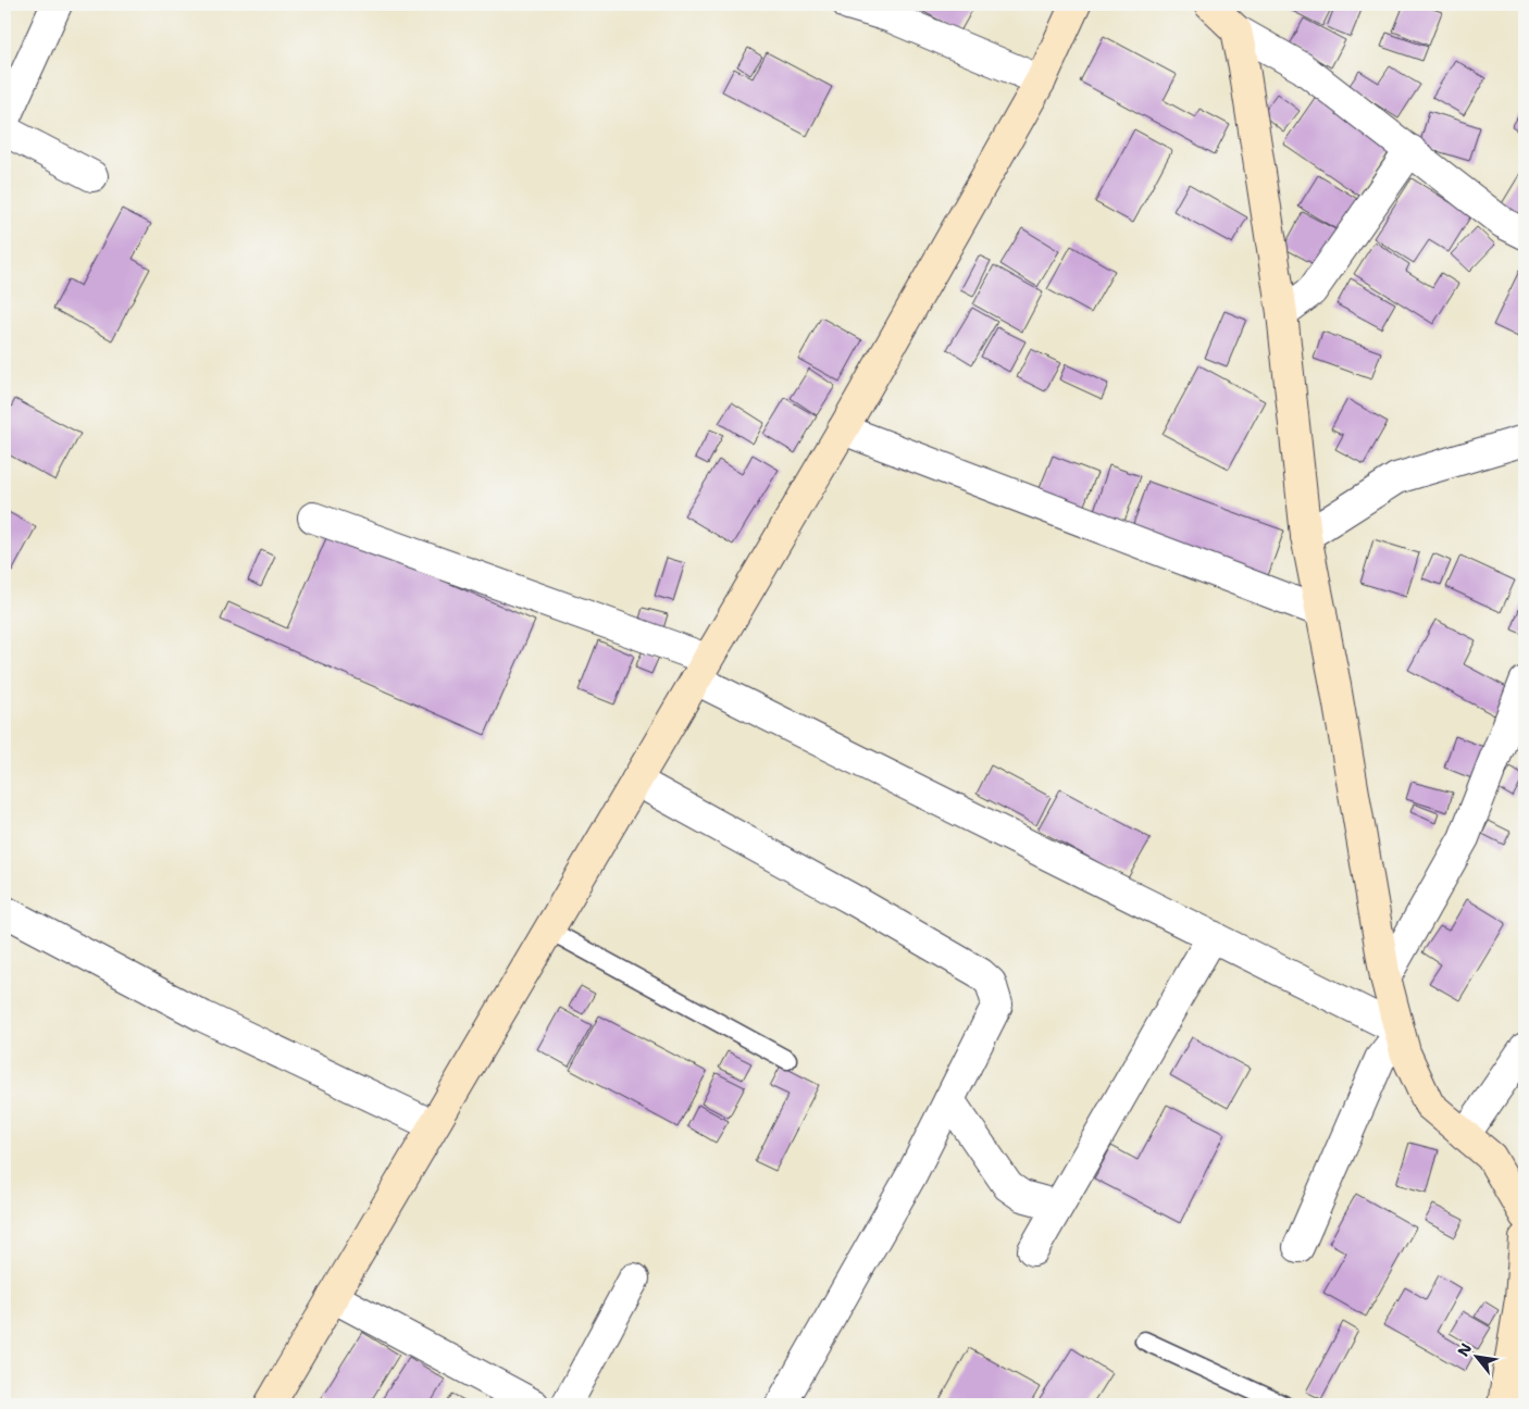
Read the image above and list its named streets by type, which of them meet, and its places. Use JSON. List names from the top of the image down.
{
  "north": "top left"
}
